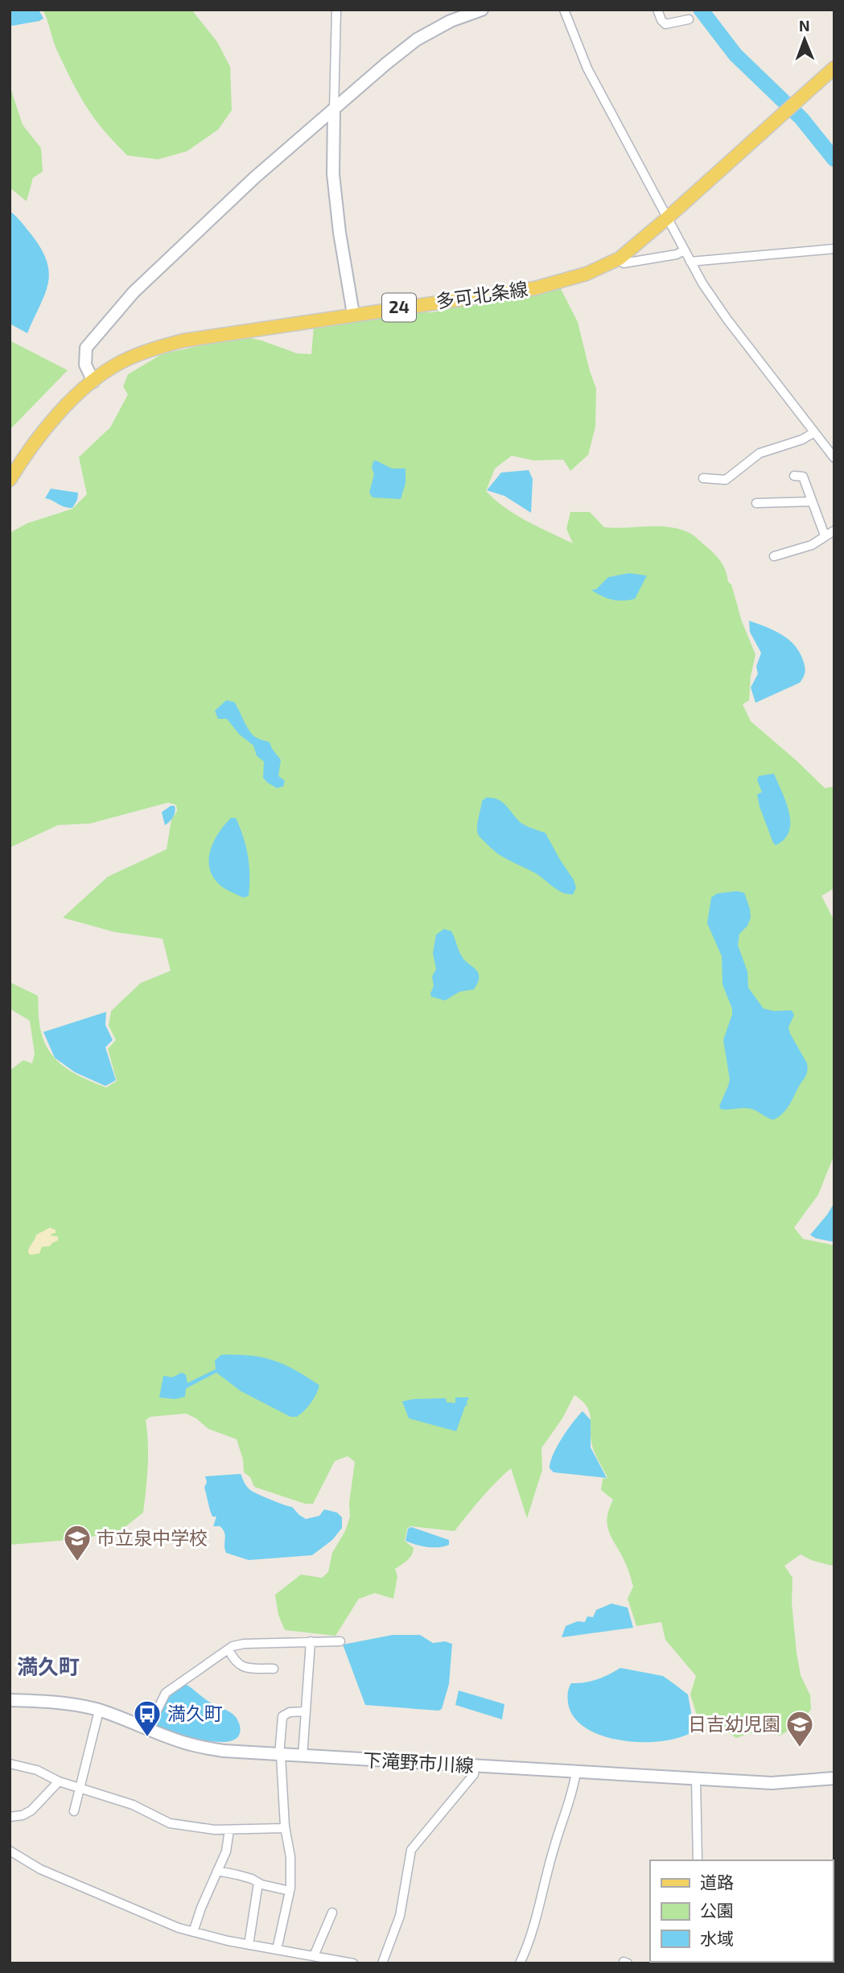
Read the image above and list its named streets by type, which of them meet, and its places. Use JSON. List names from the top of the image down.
{
  "streets": {
    "main road": ["多可北条線", "24", "下滝野市川線"]
  },
  "districts": ["満久町"],
  "places": {
    "school or university": ["市立泉中学校", "日吉幼児園"],
    "bus stop": ["満久町"]
  },
  "legend": ["道路", "公園", "水域"],
  "north": "top"
}
